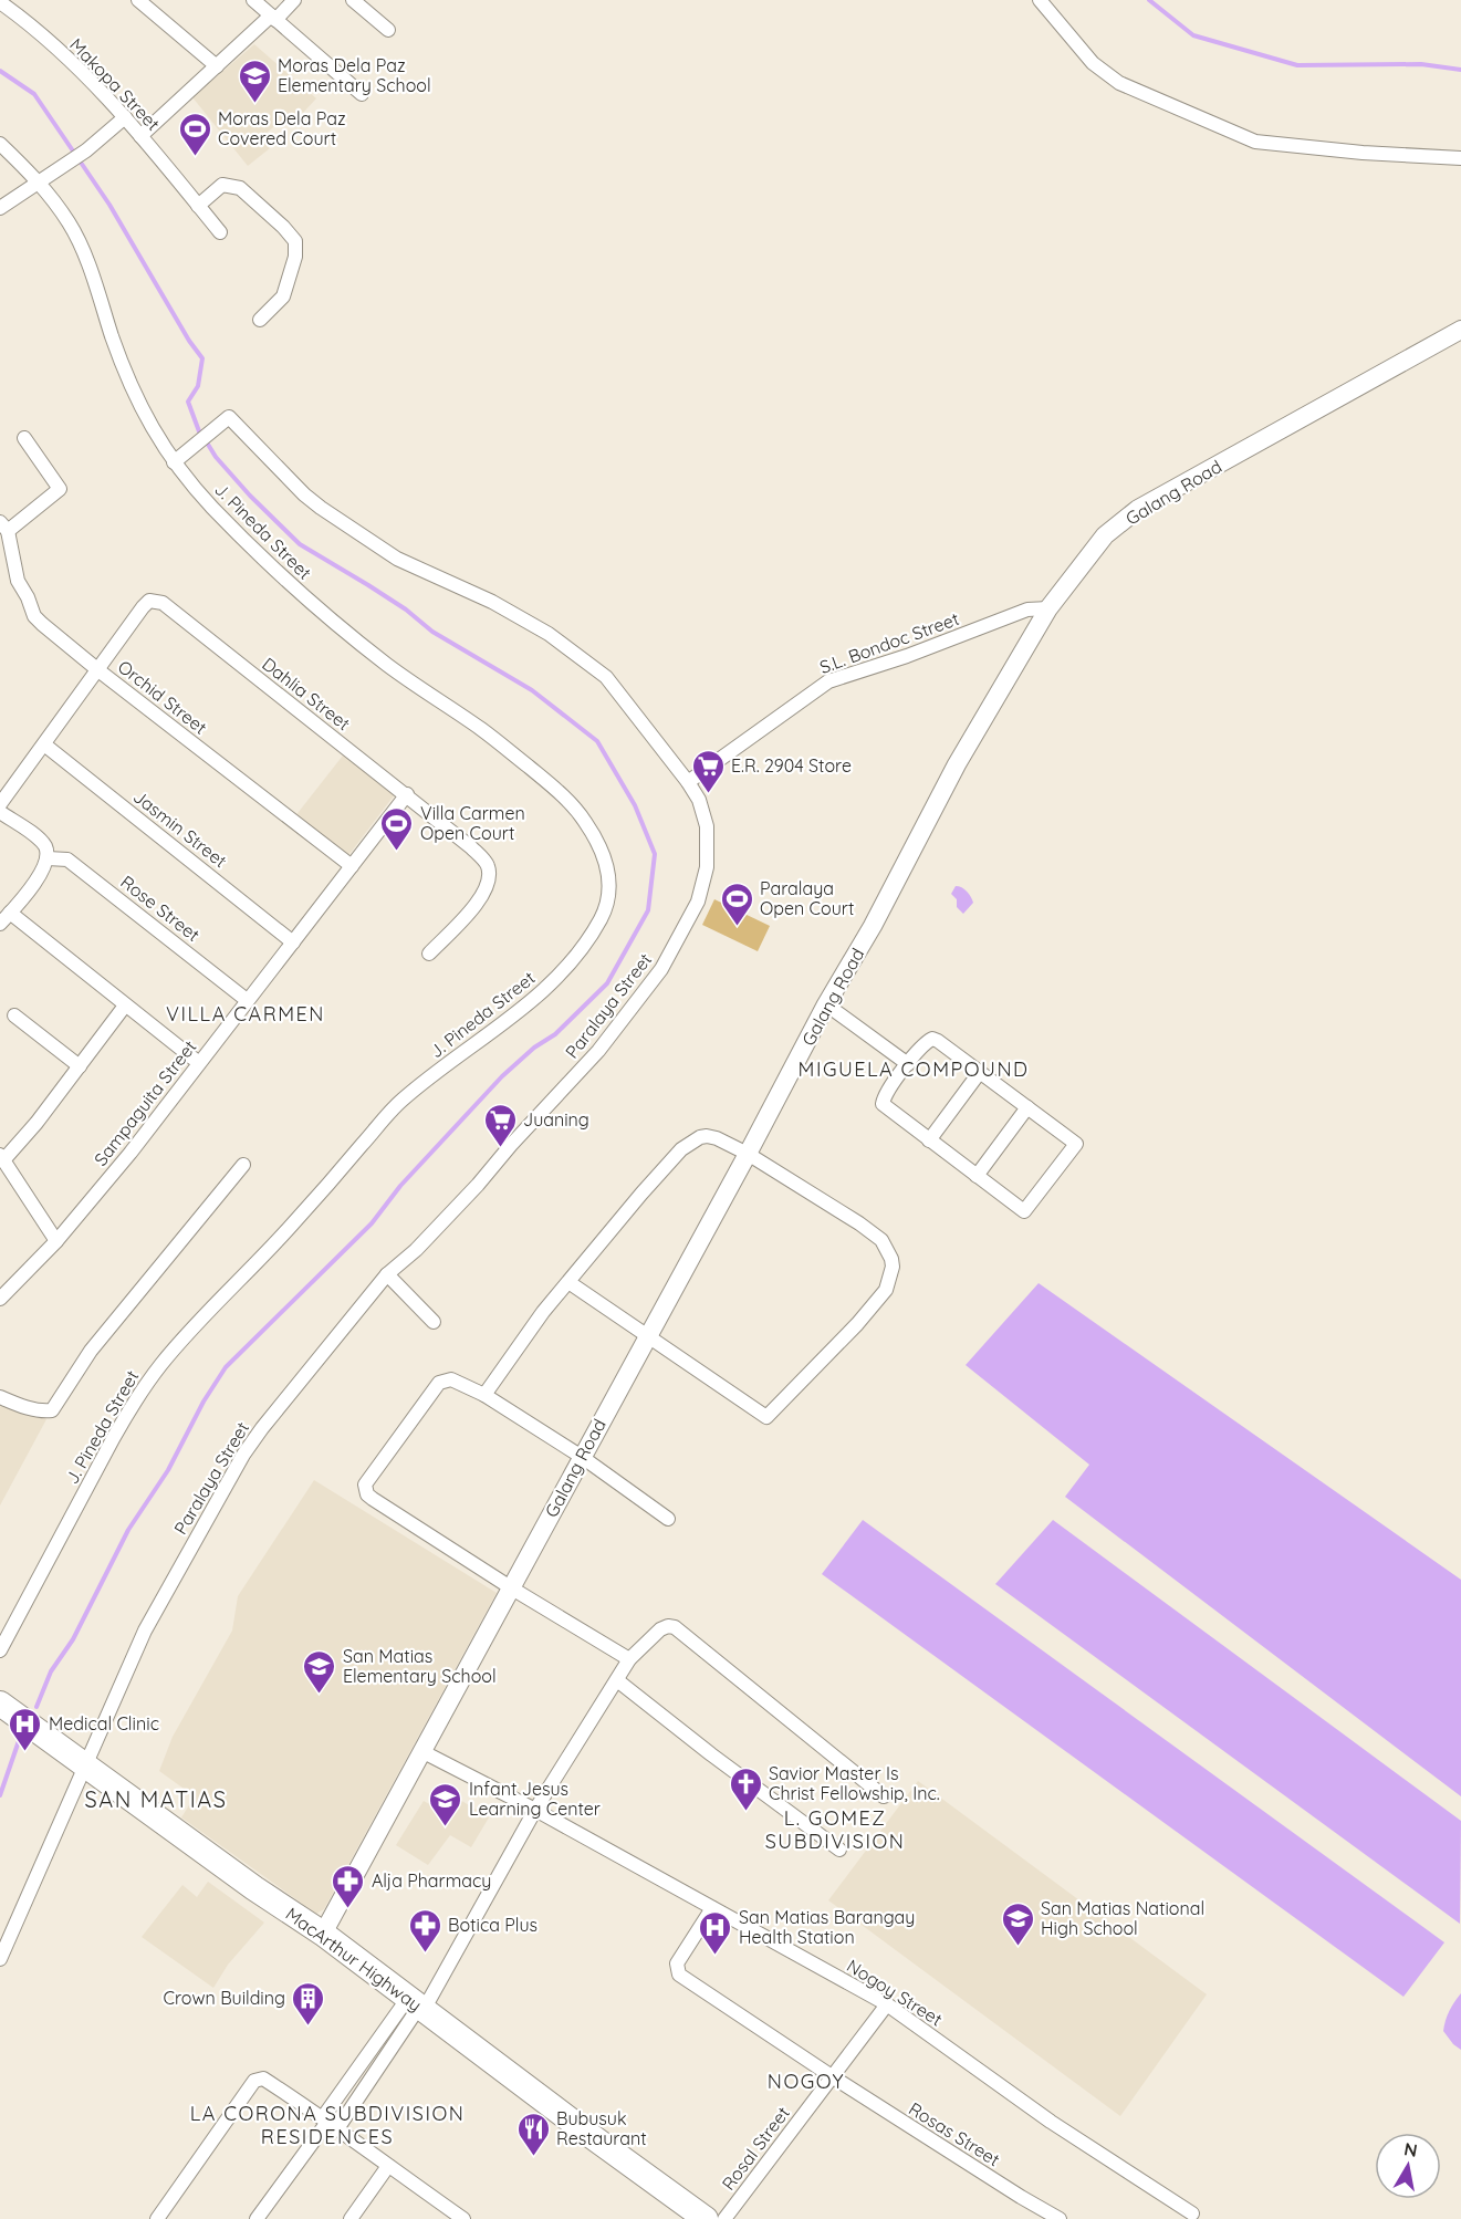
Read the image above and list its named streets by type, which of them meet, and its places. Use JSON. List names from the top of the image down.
{
  "streets": {
    "highway": ["MacArthur Highway"],
    "street": [
      "Makopa Street",
      "Galang Road",
      "J. Pineda Street",
      "S.L. Bondoc Street",
      "Dahlia Street",
      "Orchid Street",
      "Jasmin Street",
      "Rose Street",
      "Paralaya Street",
      "Sampaguita Street",
      "Nogoy Street",
      "Rosas Street",
      "Rosal Street"
    ]
  },
  "crossings": [
    ["Galang Road", "S.L. Bondoc Street"],
    ["Galang Road", "MacArthur Highway"],
    ["Galang Road", "Nogoy Street"],
    ["J. Pineda Street", "Paralaya Street"],
    ["S.L. Bondoc Street", "Paralaya Street"],
    ["Dahlia Street", "Orchid Street"],
    ["Dahlia Street", "Jasmin Street"],
    ["Dahlia Street", "Sampaguita Street"],
    ["Orchid Street", "Sampaguita Street"],
    ["Jasmin Street", "Sampaguita Street"],
    ["Rose Street", "Sampaguita Street"],
    ["Paralaya Street", "MacArthur Highway"],
    ["Nogoy Street", "Rosas Street"],
    ["Nogoy Street", "Rosal Street"],
    ["Rosas Street", "Rosal Street"]
  ],
  "districts": [
    "VILLA CARMEN",
    "MIGUELA COMPOUND",
    "SAN MATIAS",
    "L. GOMEZ SUBDIVISION",
    "NOGOY",
    "LA CORONA SUBDIVISION RESIDENCES"
  ],
  "places": {
    "school or university": [
      "Moras Dela Paz Elementary School",
      "San Matias Elementary School",
      "Infant Jesus Learning Center",
      "San Matias National High School"
    ],
    "sports": ["Moras Dela Paz Covered Court", "Villa Carmen Open Court", "Paralaya Open Court"],
    "supermarket": ["E.R. 2904 Store", "Juaning"],
    "hospital": ["Medical Clinic", "San Matias Barangay Health Station"],
    "church": ["Savior Master Is Christ Fellowship, Inc."],
    "pharmacy": ["Alja Pharmacy", "Botica Plus"],
    "building": ["Crown Building"],
    "restaurant": ["Bubusuk Restaurant"]
  },
  "north": "top"
}
